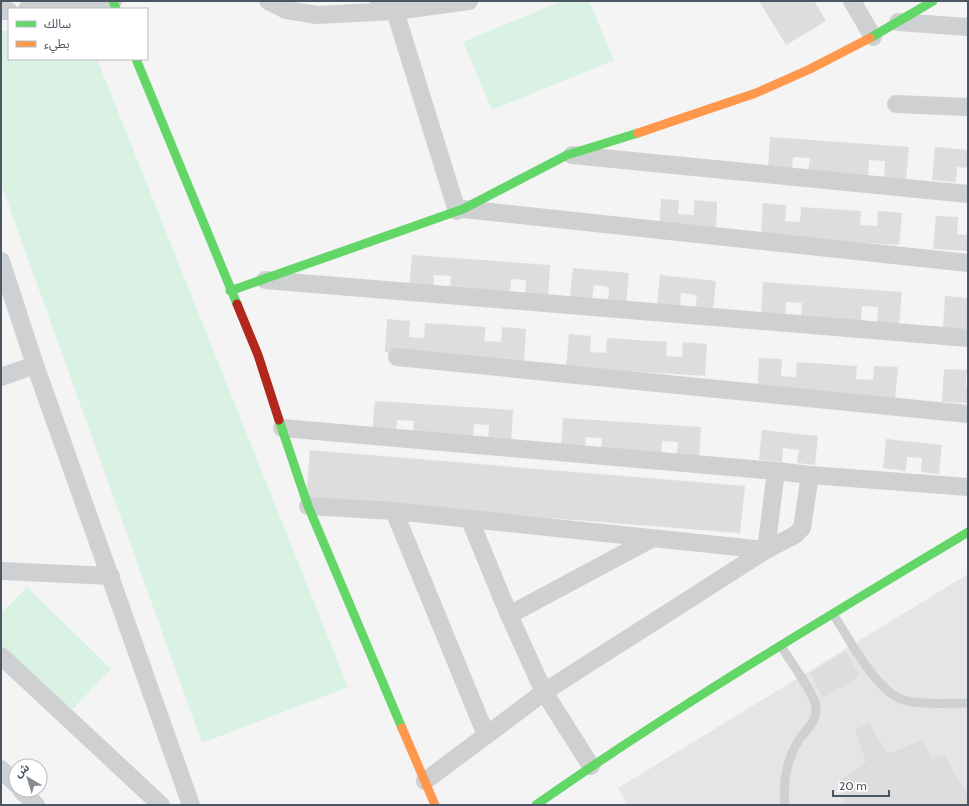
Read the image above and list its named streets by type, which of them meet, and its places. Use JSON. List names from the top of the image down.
{
  "legend": ["سالك", "بطيء"],
  "scale_bar": "20 m",
  "north": "top left"
}
